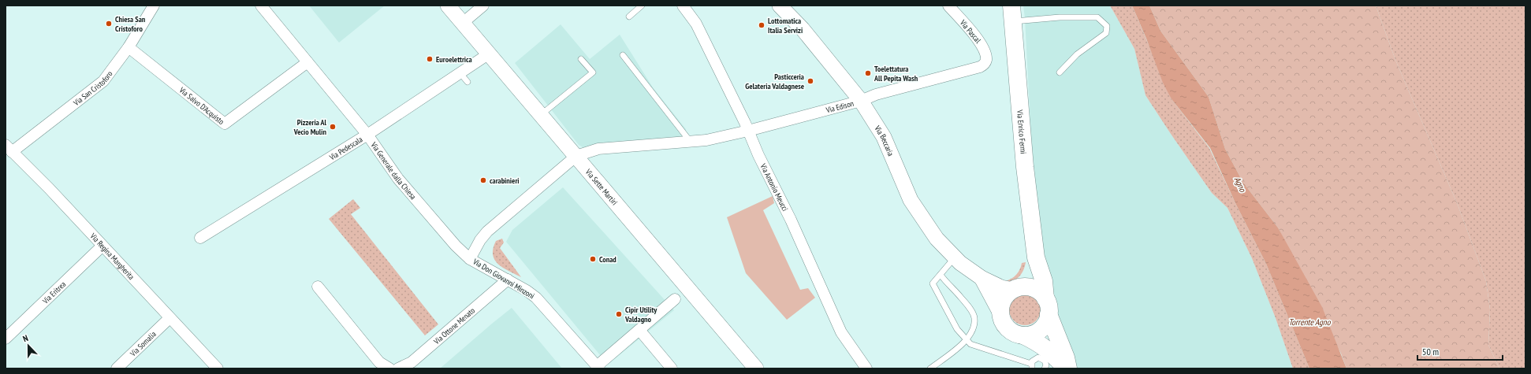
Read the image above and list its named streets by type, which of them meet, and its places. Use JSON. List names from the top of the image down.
{
  "streets": {
    "main road": ["Via Enrico Fermi", "Via Beccaria", "Via Sette Martiri"],
    "street": [
      "Via Pascal",
      "Via San Cristoforo",
      "Via Salvo D'Acquisto",
      "Via Edison",
      "Via Pedescala",
      "Via Generale dalla Chiesa",
      "Via Antonio Meucci",
      "Via Regina Margherita",
      "Via Don Giovanni Minzoni",
      "Via Eritrea",
      "Via Ottone Menato",
      "Via Somalia"
    ]
  },
  "crossings": [
    ["Via Pascal", "Via Edison"],
    ["Via San Cristoforo", "Via Salvo D'Acquisto"],
    ["Via San Cristoforo", "Via Regina Margherita"],
    ["Via Salvo D'Acquisto", "Via Generale dalla Chiesa"],
    ["Via Edison", "Via Beccaria"],
    ["Via Edison", "Via Sette Martiri"],
    ["Via Edison", "Via Antonio Meucci"],
    ["Via Edison", "Via Don Giovanni Minzoni"],
    ["Via Enrico Fermi", "Via Beccaria"],
    ["Via Pedescala", "Via Generale dalla Chiesa"],
    ["Via Pedescala", "Via Sette Martiri"],
    ["Via Generale dalla Chiesa", "Via Don Giovanni Minzoni"],
    ["Via Sette Martiri", "Via Don Giovanni Minzoni"],
    ["Via Regina Margherita", "Via Eritrea"],
    ["Via Regina Margherita", "Via Somalia"],
    ["Via Don Giovanni Minzoni", "Via Ottone Menato"]
  ],
  "water": ["Agno", "Torrente Agno"],
  "places": [
    "Chiesa San Cristoforo",
    "Lottomatica Italia Servizi",
    "Euroelettrica",
    "Toelettatura All Pepita Wash",
    "Pasticceria Gelateria Valdagnese",
    "Pizzeria Al Vecio Mulin",
    "carabinieri",
    "Conad",
    "Cipir Utility Valdagno"
  ],
  "scale_bar": "50 m",
  "north": "top"
}
